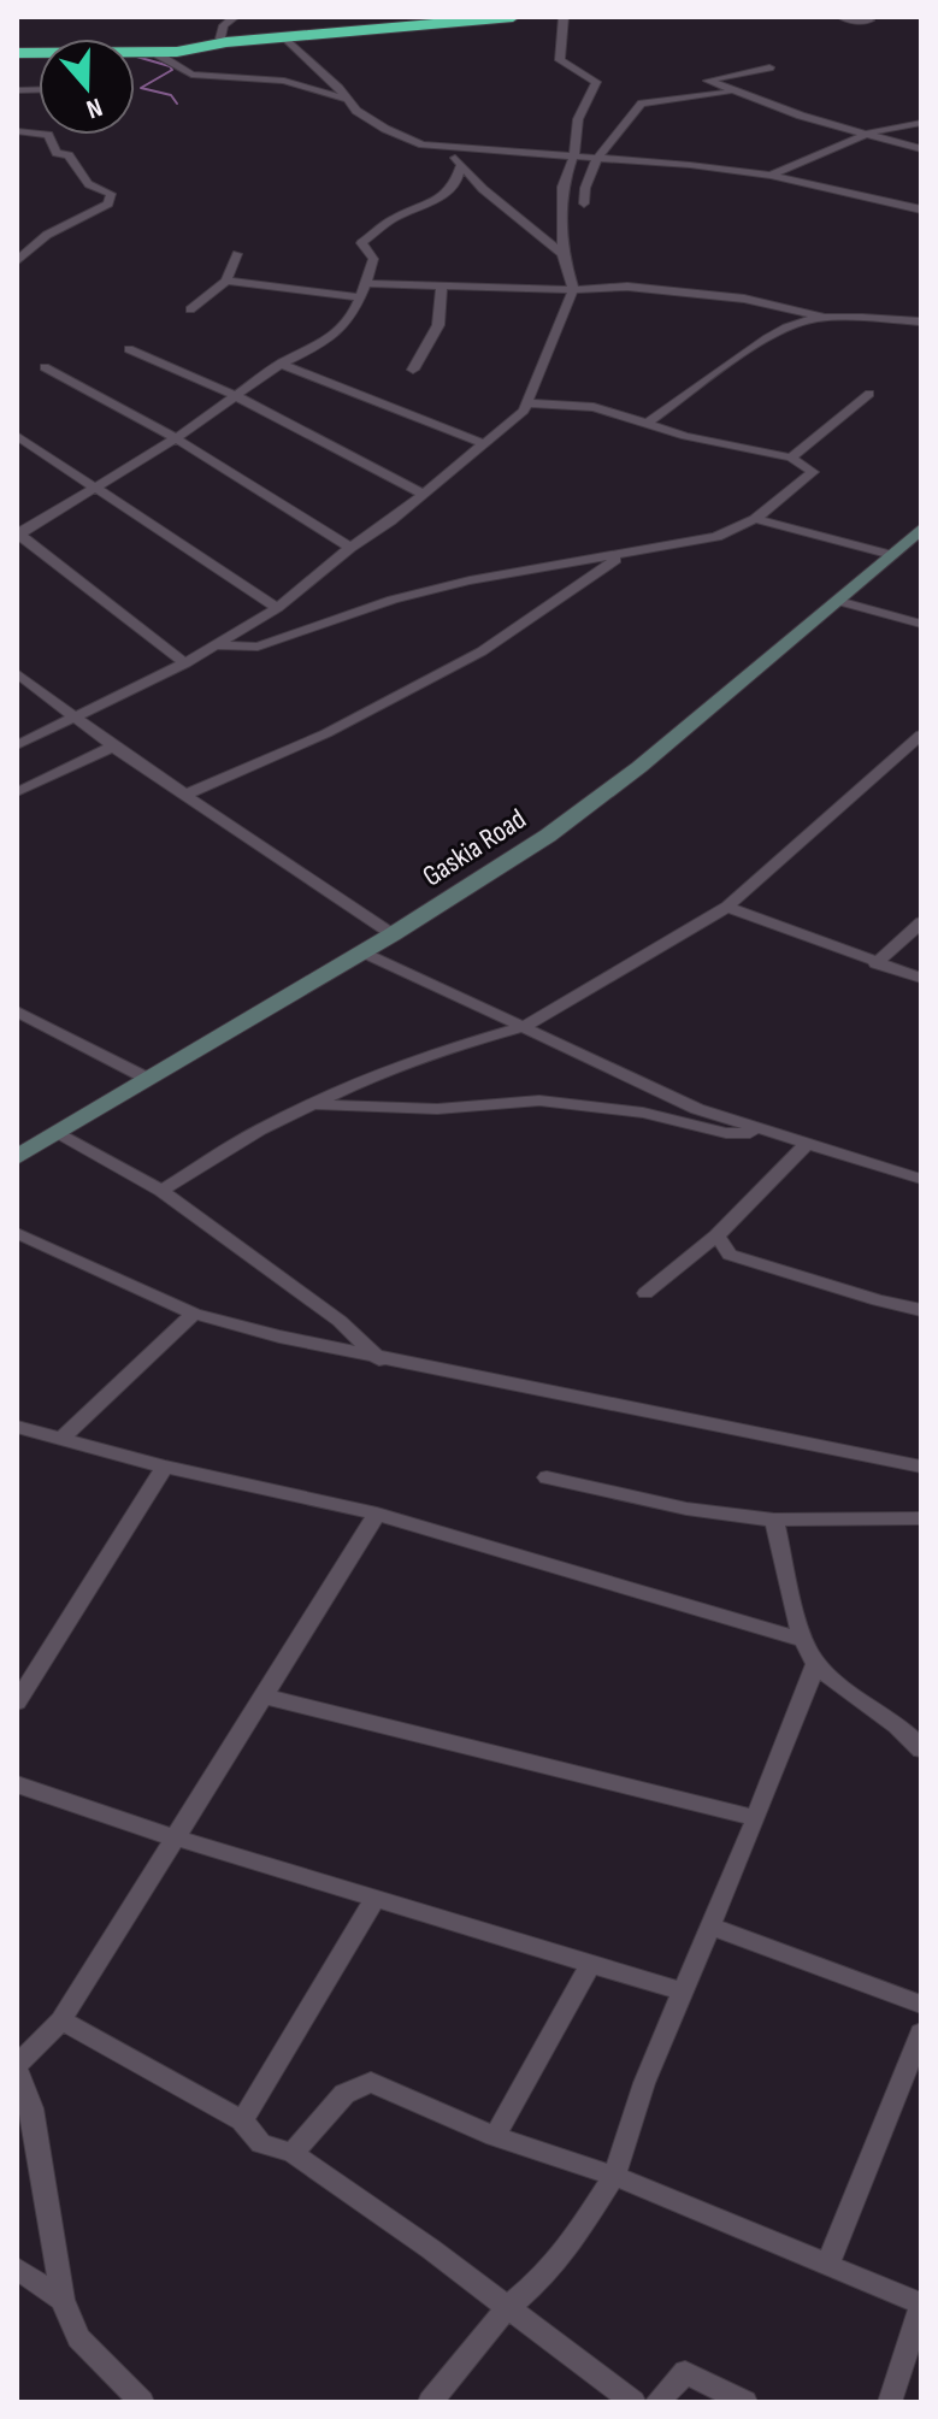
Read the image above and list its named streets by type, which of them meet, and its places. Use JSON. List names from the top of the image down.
{
  "streets": {
    "main road": ["Gaskia Road"]
  },
  "north": "bottom"
}
